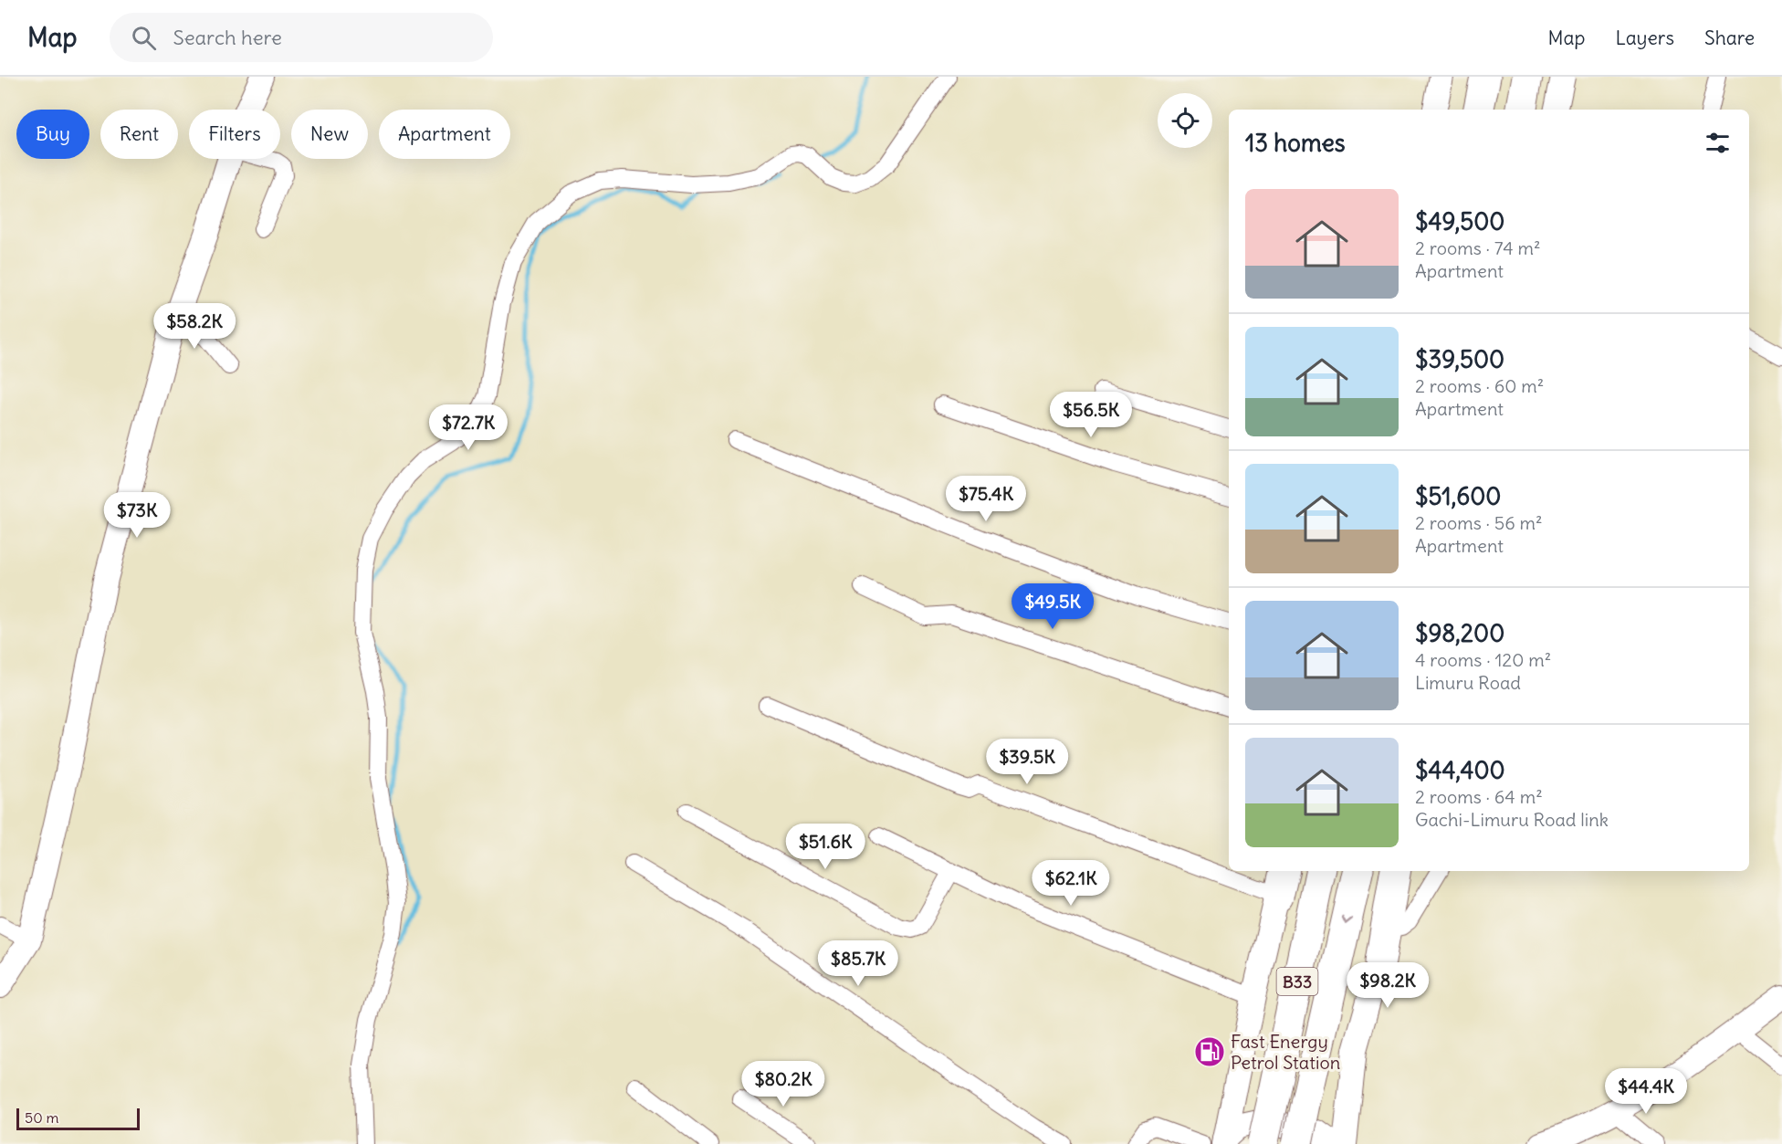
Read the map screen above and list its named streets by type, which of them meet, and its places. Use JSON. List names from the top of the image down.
{
  "streets": {
    "highway": ["B33"]
  },
  "places": {
    "fuel station": ["Fast Energy Petrol Station"]
  },
  "scale_bar": "50 m",
  "page": {
    "header": "Map",
    "search": "Search here",
    "nav": ["Map", "Layers", "Share"],
    "chip": [
      "Buy",
      "Rent",
      "Filters",
      "New",
      "Apartment"
    ],
    "heading": "13 homes",
    "list": [
      {
        "name": "$49,500",
        "note": "2 rooms · 74 m² · Apartment"
      },
      {
        "name": "$39,500",
        "note": "2 rooms · 60 m² · Apartment"
      },
      {
        "name": "$51,600",
        "note": "2 rooms · 56 m² · Apartment"
      },
      {
        "name": "$98,200",
        "note": "4 rooms · 120 m² · Limuru Road"
      },
      {
        "name": "$44,400",
        "note": "2 rooms · 64 m² · Gachi-Limuru Road link"
      }
    ],
    "price": [
      "$58.2K",
      "$56.5K",
      "$72.7K",
      "$75.4K",
      "$73K",
      "$49.5K",
      "$39.5K",
      "$51.6K",
      "$62.1K",
      "$85.7K",
      "$98.2K",
      "$80.2K",
      "$44.4K"
    ],
    "scale": "50 m"
  }
}
